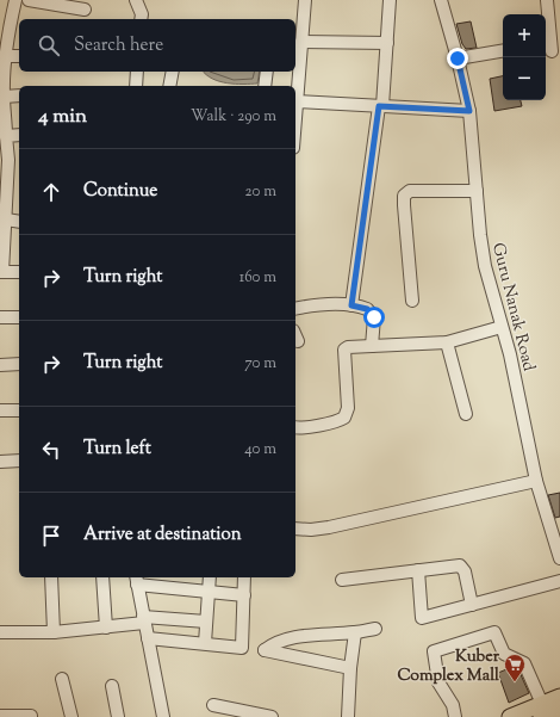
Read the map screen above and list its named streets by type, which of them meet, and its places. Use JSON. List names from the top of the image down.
{
  "streets": {
    "street": ["Guru Nanak Road"]
  },
  "places": {
    "supermarket": ["Kuber Complex Mall"]
  },
  "page": {
    "map_buttons": ["+", "−"],
    "search": "Search here",
    "heading": ["4 min", "Walk · 290 m"],
    "list": [
      ["Continue", "20 m"],
      ["Turn right", "160 m"],
      ["Turn right", "70 m"],
      ["Turn left", "40 m"],
      "Arrive at destination"
    ]
  }
}
